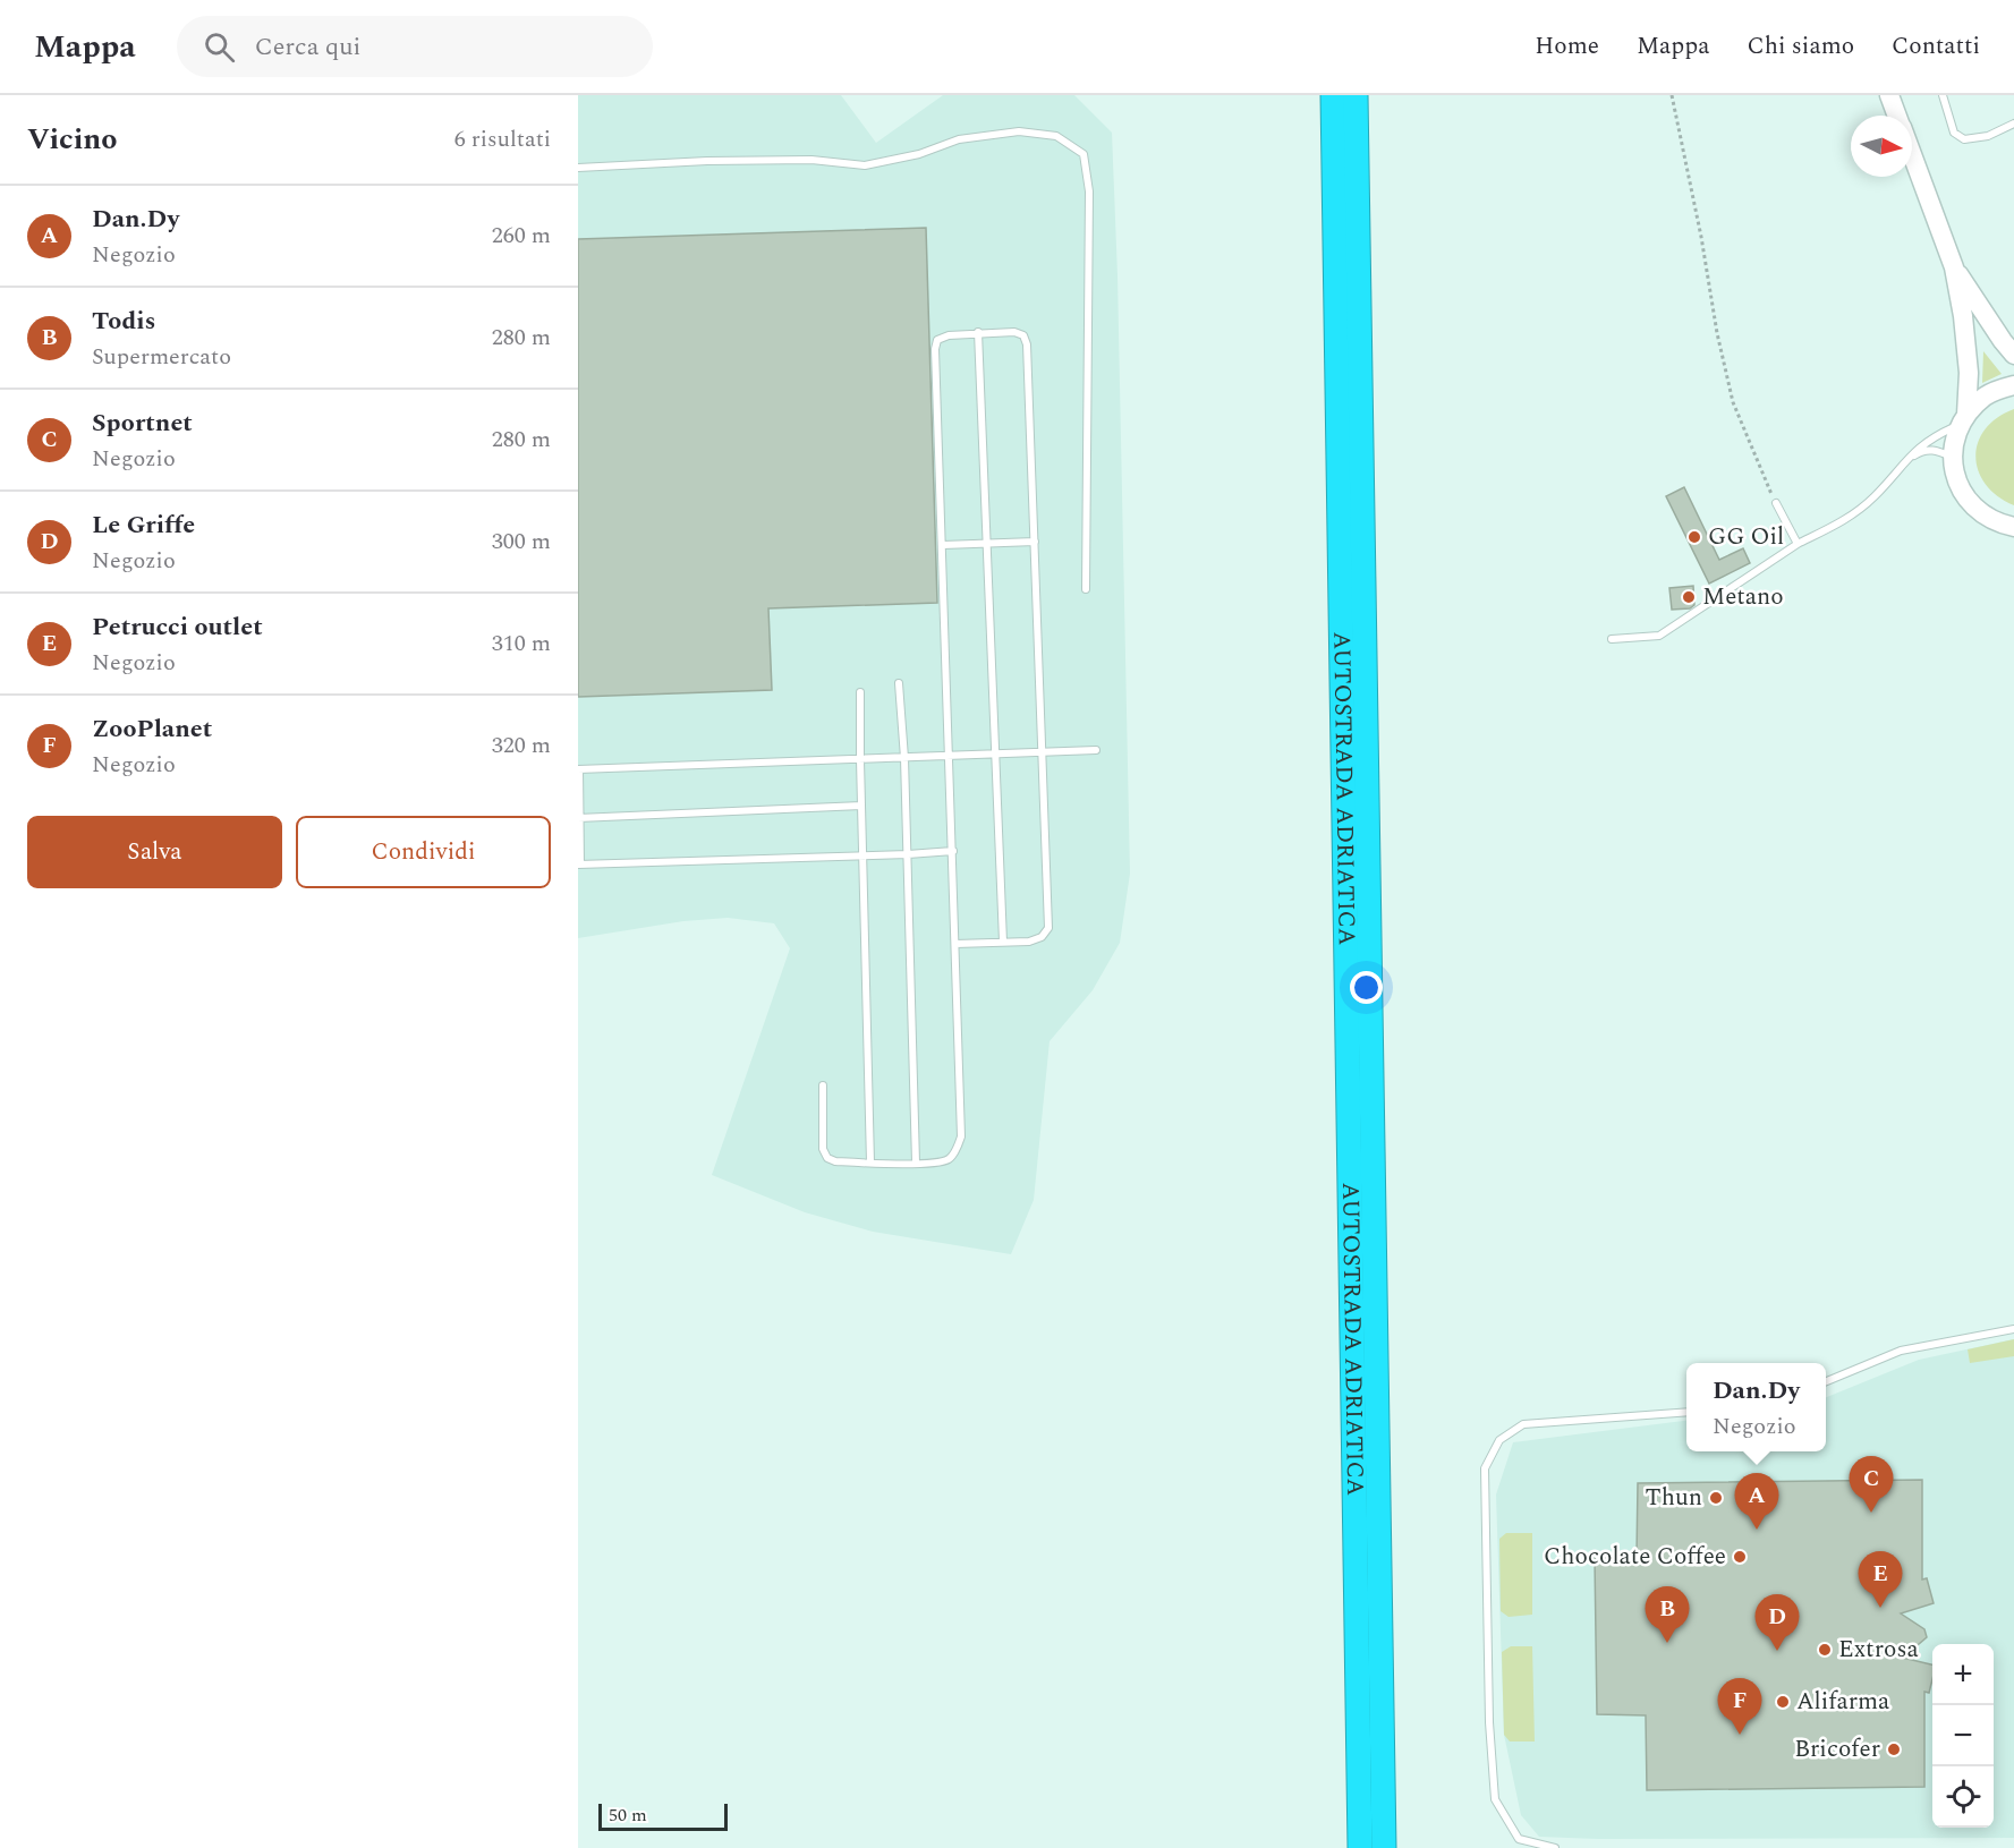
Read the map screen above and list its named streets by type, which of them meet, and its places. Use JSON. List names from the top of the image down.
{
  "streets": {
    "highway": ["AUTOSTRADA ADRIATICA"]
  },
  "places": [
    "GG Oil",
    "Metano",
    "Thun",
    "Chocolate Coffee",
    "Extrosa",
    "Alifarma",
    "Bricofer"
  ],
  "scale_bar": "50 m",
  "north": "right",
  "page": {
    "header": "Mappa",
    "search": "Cerca qui",
    "nav": [
      "Home",
      "Mappa",
      "Chi siamo",
      "Contatti"
    ],
    "heading": ["Vicino", "6 risultati"],
    "list": [
      {
        "mark": "A",
        "name": "Dan.Dy",
        "note": "Negozio",
        "value": "260 m"
      },
      {
        "mark": "B",
        "name": "Todis",
        "note": "Supermercato",
        "value": "280 m"
      },
      {
        "mark": "C",
        "name": "Sportnet",
        "note": "Negozio",
        "value": "280 m"
      },
      {
        "mark": "D",
        "name": "Le Griffe",
        "note": "Negozio",
        "value": "300 m"
      },
      {
        "mark": "E",
        "name": "Petrucci outlet",
        "note": "Negozio",
        "value": "310 m"
      },
      {
        "mark": "F",
        "name": "ZooPlanet",
        "note": "Negozio",
        "value": "320 m"
      }
    ],
    "buttons": ["Salva", "Condividi"],
    "popup": ["Dan.Dy", "Negozio"],
    "pins": [
      "C",
      "A",
      "E",
      "B",
      "D",
      "F"
    ],
    "map_buttons": ["+", "−"],
    "scale": "50 m"
  }
}
